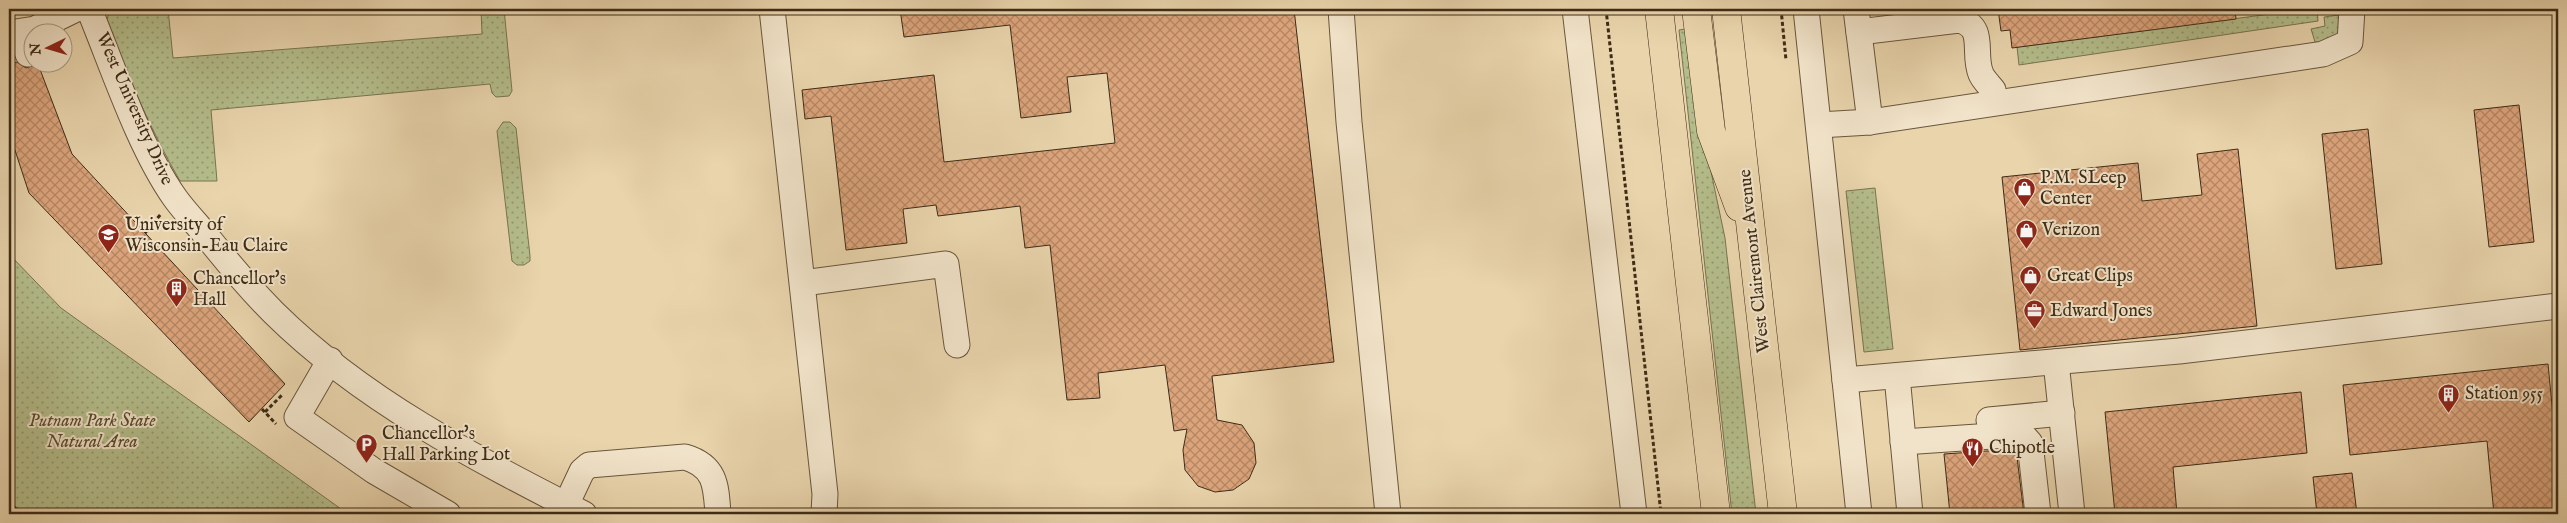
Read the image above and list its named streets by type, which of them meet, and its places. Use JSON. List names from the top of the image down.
{
  "streets": {
    "main road": ["West Clairemont Avenue"],
    "street": ["West University Drive"]
  },
  "parks": ["Putnam Park State Natural Area"],
  "places": {
    "shop": ["P.M. SLeep Center", "Verizon", "Great Clips"],
    "school or university": ["University of Wisconsin-Eau Claire"],
    "building": ["Chancellor's Hall", "Station 955"],
    "office": ["Edward Jones"],
    "parking": ["Chancellor's Hall Parking Lot"],
    "restaurant": ["Chipotle"]
  },
  "north": "left"
}
